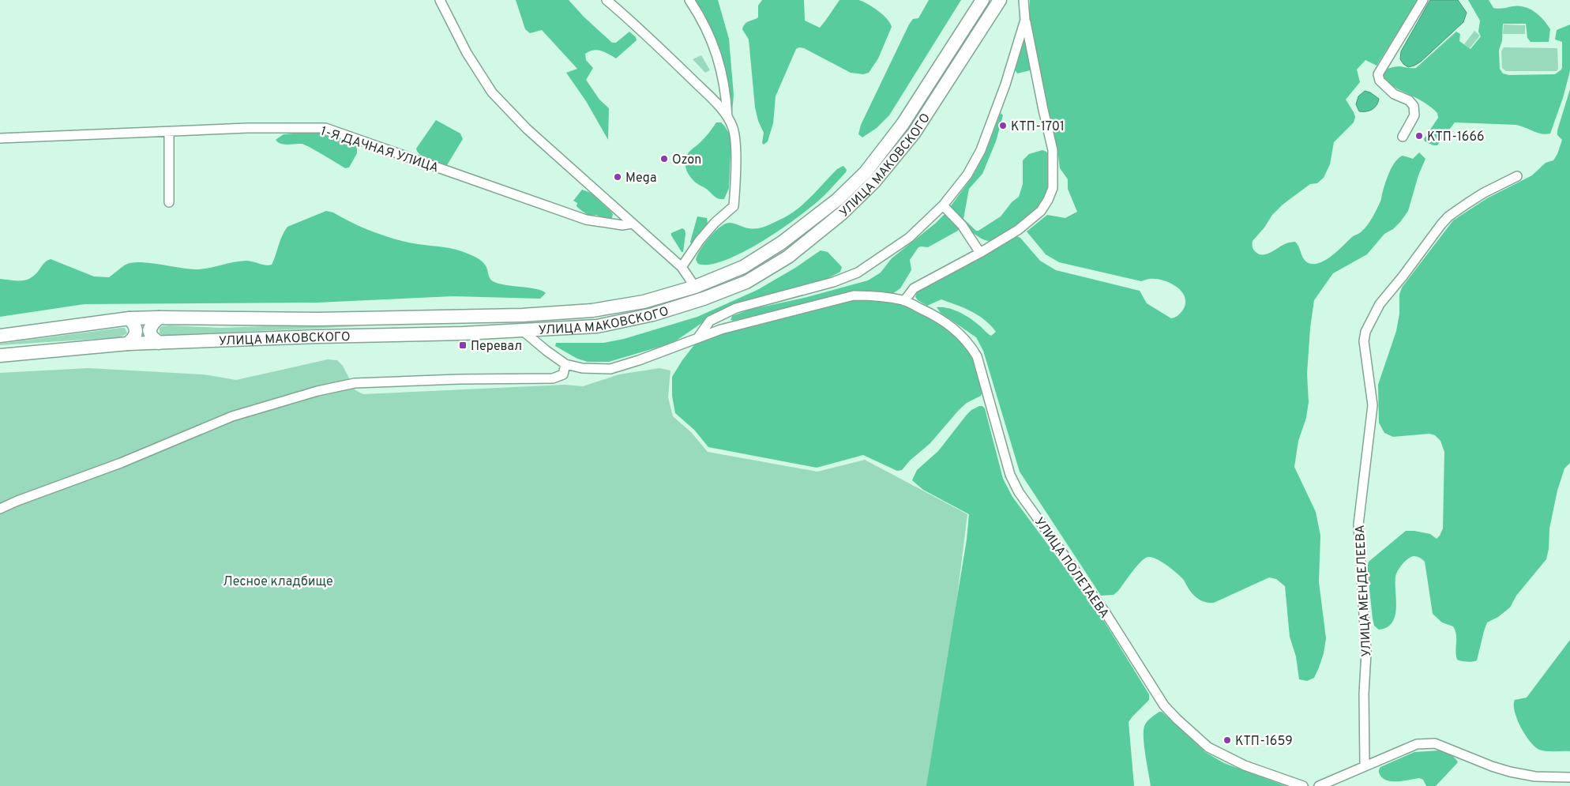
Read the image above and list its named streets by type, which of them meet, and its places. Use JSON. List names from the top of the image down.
{
  "streets": {
    "highway": ["УЛИЦА МАКОВСКОГО"],
    "street": ["1-Я ДАЧНАЯ УЛИЦА", "УЛИЦА ПОЛЕТАЕВА", "УЛИЦА МЕНДЕЛЕЕВА"]
  },
  "parks": ["Лесное кладбище"],
  "places": {
    "other": [
      "КТП-1701",
      "КТП-1666",
      "Ozon",
      "Mega",
      "КТП-1659"
    ],
    "transit": ["Перевал"]
  }
}
